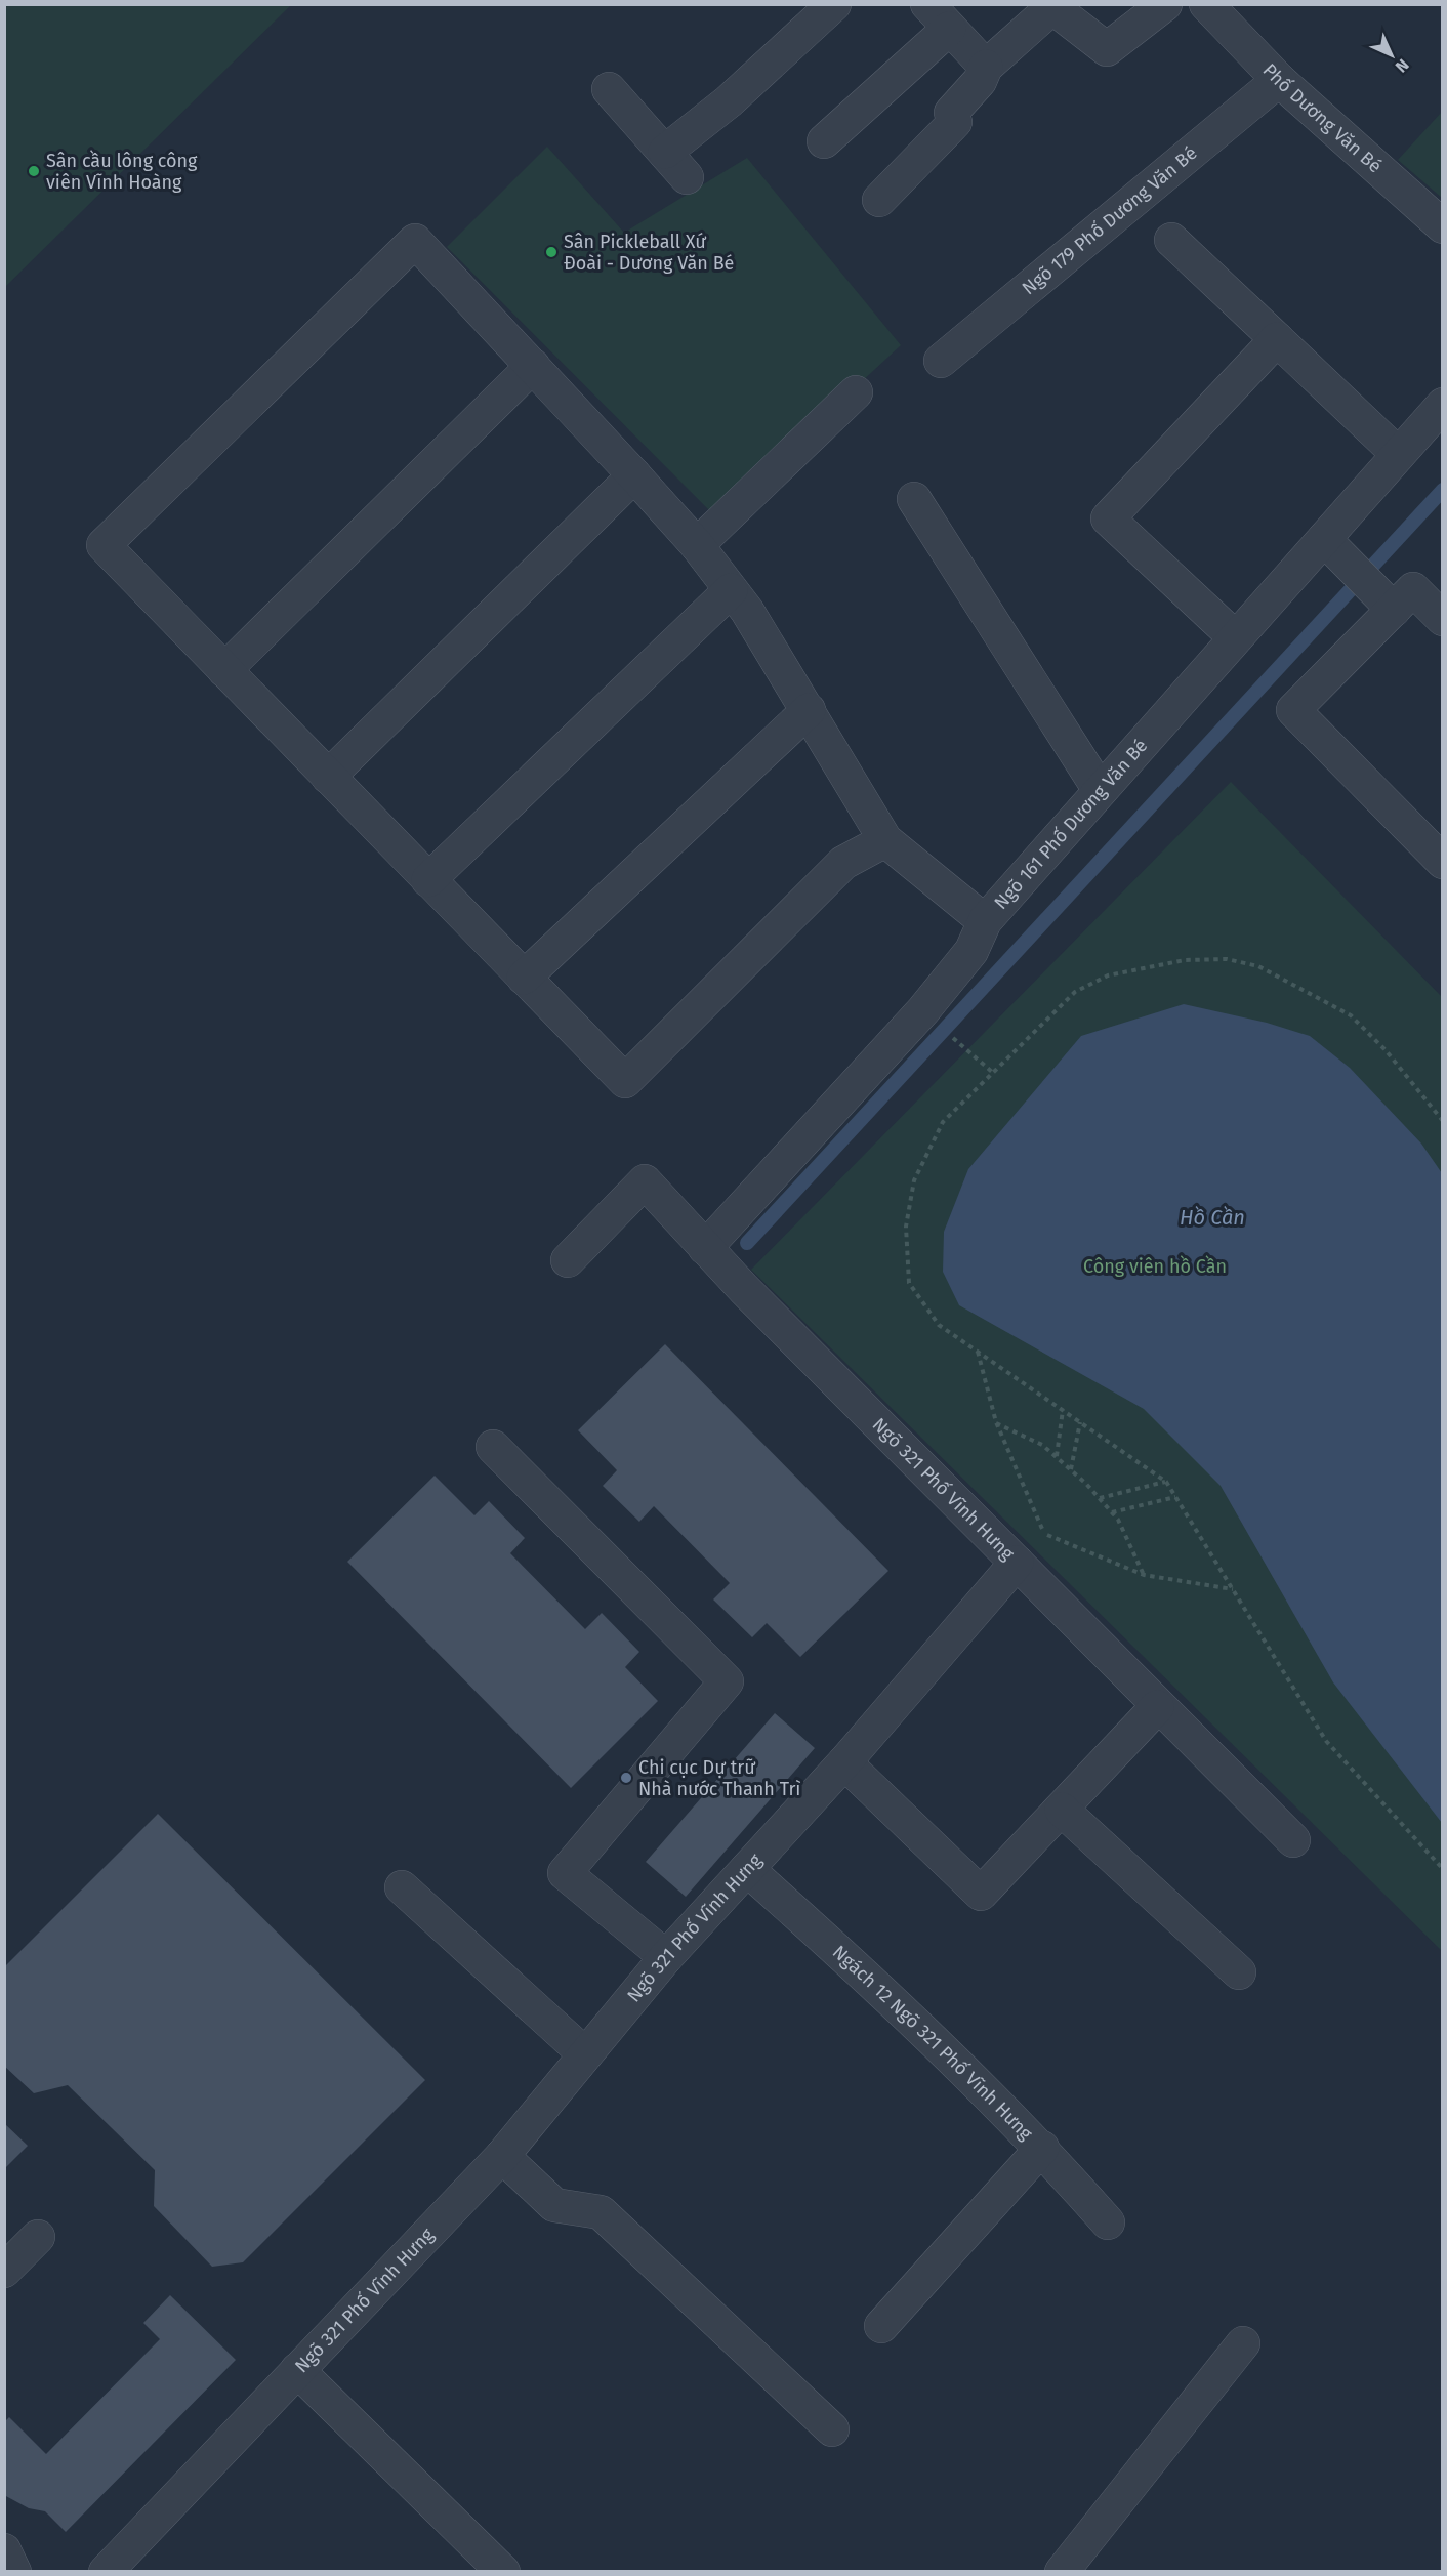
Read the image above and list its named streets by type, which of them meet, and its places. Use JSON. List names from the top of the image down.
{
  "streets": {
    "street": [
      "Phố Dương Văn Bé",
      "Ngõ 179 Phố Dương Văn Bé",
      "Ngõ 161 Phố Dương Văn Bé",
      "Ngõ 321 Phố Vĩnh Hưng",
      "Ngách 12 Ngõ 321 Phố Vĩnh Hưng"
    ]
  },
  "crossings": [
    ["Phố Dương Văn Bé", "Ngõ 179 Phố Dương Văn Bé"],
    ["Ngõ 161 Phố Dương Văn Bé", "Ngõ 321 Phố Vĩnh Hưng"],
    ["Ngõ 321 Phố Vĩnh Hưng", "Ngách 12 Ngõ 321 Phố Vĩnh Hưng"]
  ],
  "water": ["Hồ Cần"],
  "parks": ["Công viên hồ Cần"],
  "places": ["Sân cầu lông công viên Vĩnh Hoàng", "Sân Pickleball Xứ Đoài - Dương Văn Bé", "Chi cục Dự trữ Nhà nước Thanh Trì"],
  "north": "bottom right"
}
